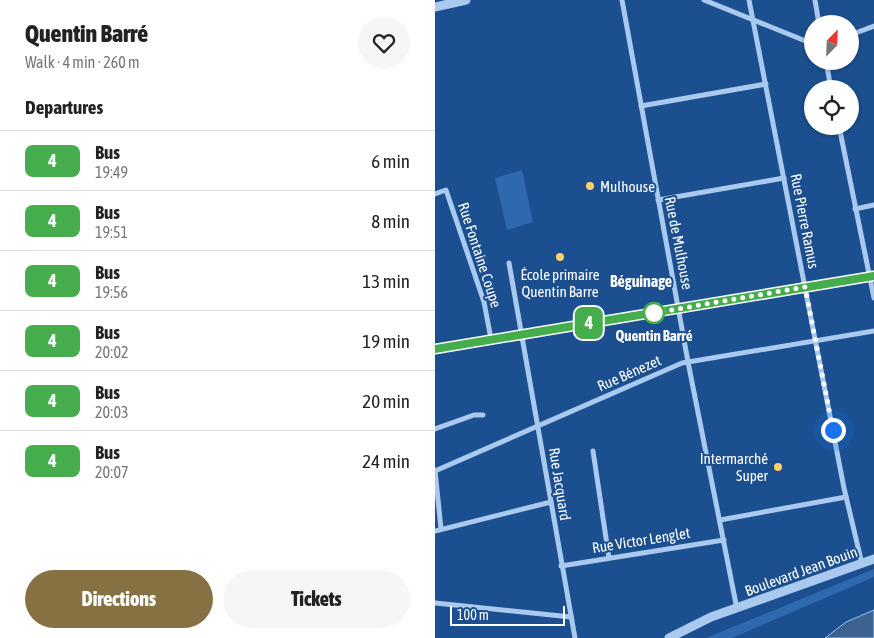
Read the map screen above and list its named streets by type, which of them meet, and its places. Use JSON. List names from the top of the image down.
{
  "streets": {
    "street": [
      "Rue Pierre Ramus",
      "Rue de Mulhouse",
      "Rue Fontaine Coupe",
      "Rue Bénezet",
      "Rue Jacquard",
      "Rue Victor Lenglet",
      "Boulevard Jean Bouin"
    ]
  },
  "crossings": [
    ["Rue Pierre Ramus", "Rue Bénezet"],
    ["Rue Pierre Ramus", "Boulevard Jean Bouin"],
    ["Rue de Mulhouse", "Rue Bénezet"],
    ["Rue de Mulhouse", "Rue Victor Lenglet"],
    ["Rue de Mulhouse", "Boulevard Jean Bouin"],
    ["Rue Bénezet", "Rue Jacquard"],
    ["Rue Jacquard", "Rue Victor Lenglet"]
  ],
  "districts": ["Béguinage"],
  "places": [
    "Mulhouse",
    "École primaire Quentin Barre",
    "Quentin Barré",
    "Intermarché Super"
  ],
  "lines": ["bus line 4"],
  "scale_bar": "100 m",
  "north": "top right",
  "page": {
    "heading": [
      ["Quentin Barré", "Walk · 4 min · 260 m"],
      "Departures"
    ],
    "on_map": "4",
    "list": [
      {
        "mark": "4",
        "name": "Bus",
        "note": "19:49",
        "value": "6 min"
      },
      {
        "mark": "4",
        "name": "Bus",
        "note": "19:51",
        "value": "8 min"
      },
      {
        "mark": "4",
        "name": "Bus",
        "note": "19:56",
        "value": "13 min"
      },
      {
        "mark": "4",
        "name": "Bus",
        "note": "20:02",
        "value": "19 min"
      },
      {
        "mark": "4",
        "name": "Bus",
        "note": "20:03",
        "value": "20 min"
      },
      {
        "mark": "4",
        "name": "Bus",
        "note": "20:07",
        "value": "24 min"
      }
    ],
    "buttons": ["Directions", "Tickets"],
    "scale": "100 m"
  }
}
